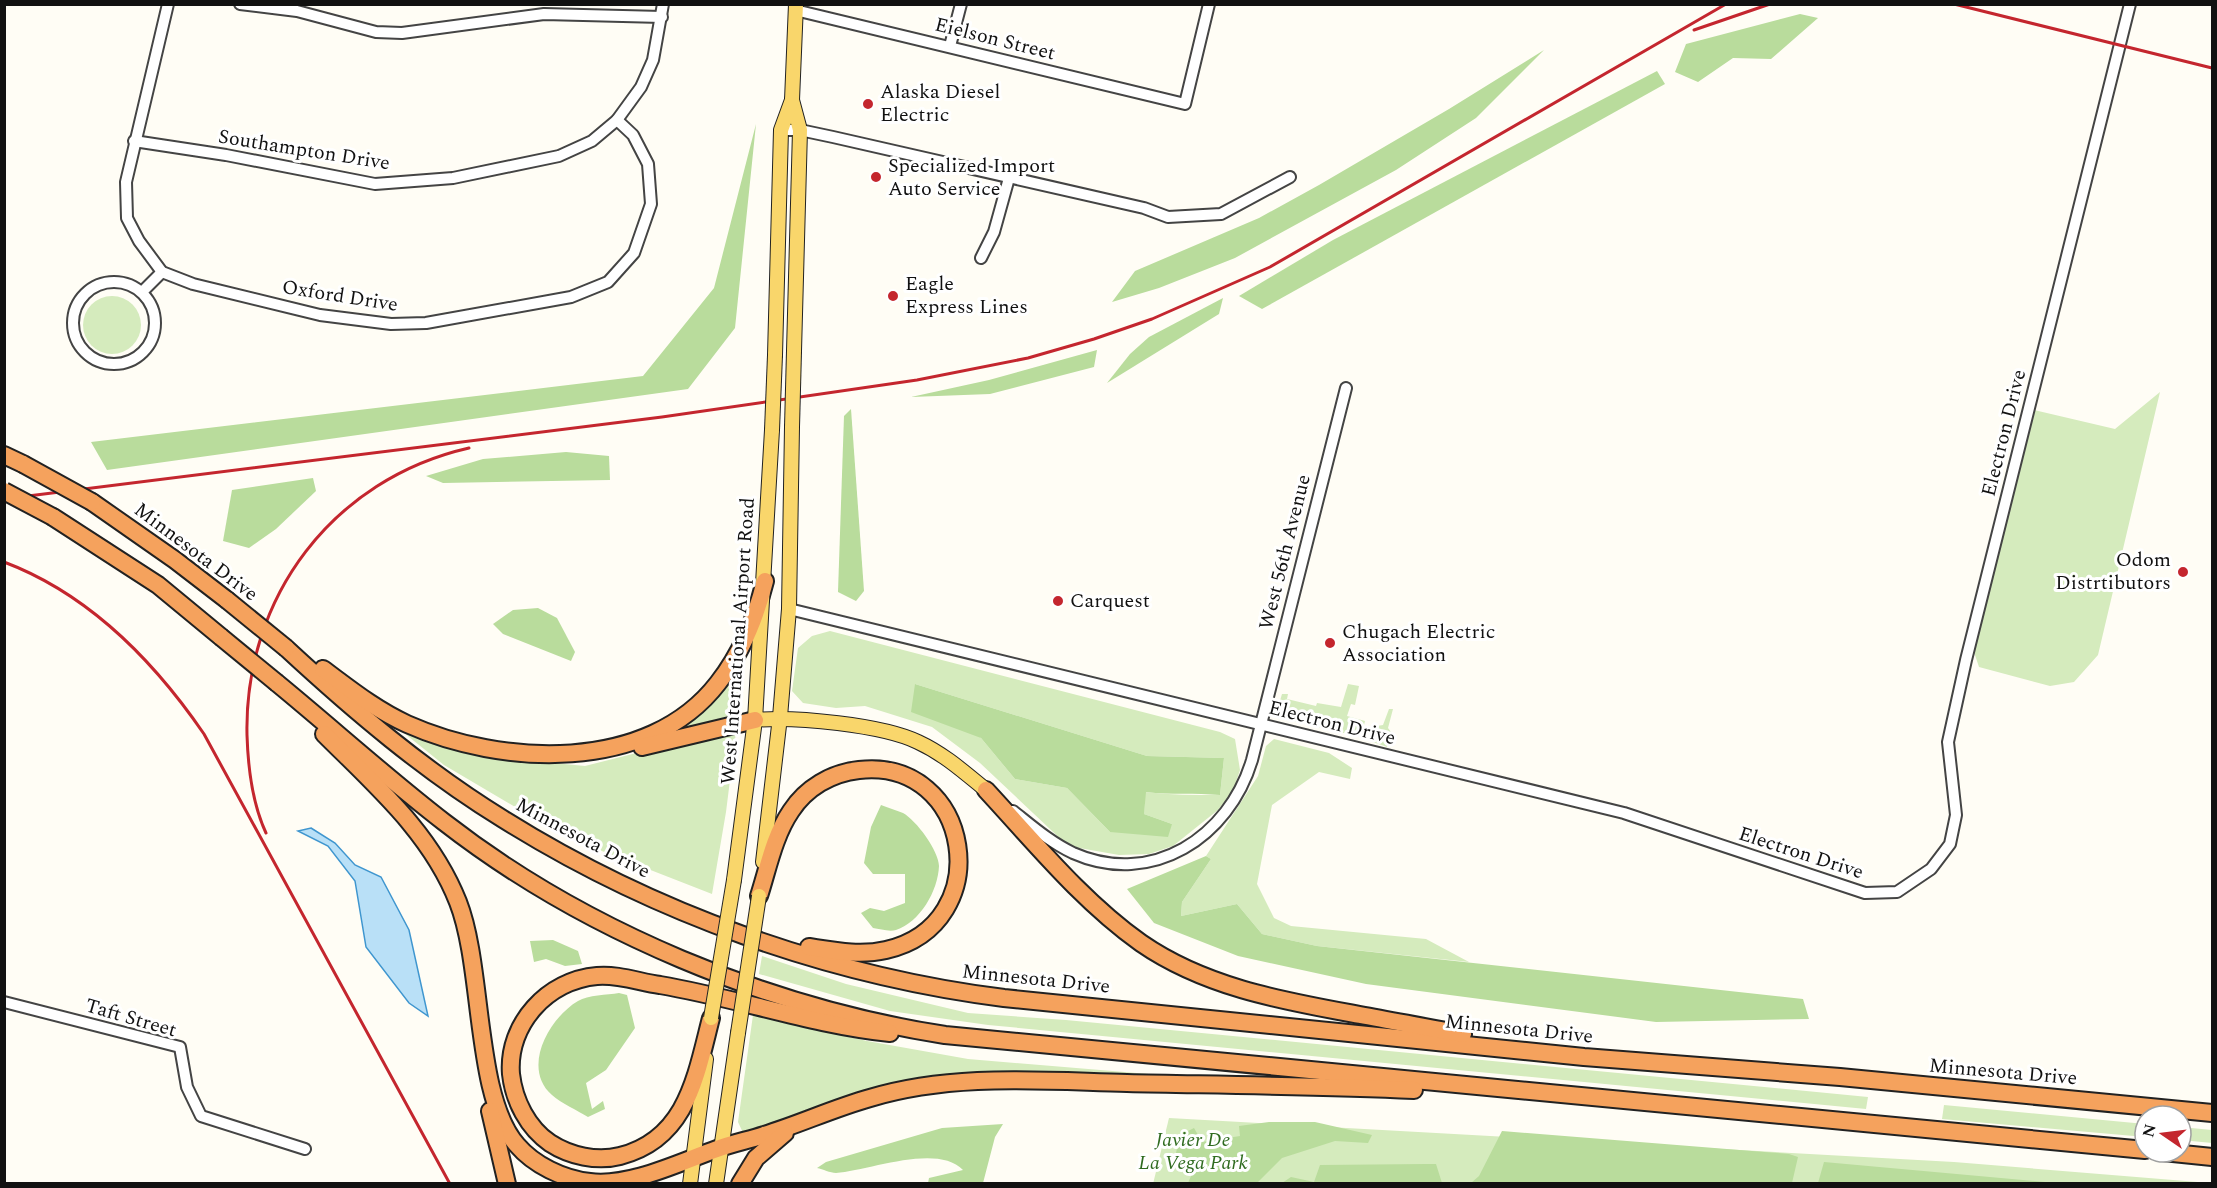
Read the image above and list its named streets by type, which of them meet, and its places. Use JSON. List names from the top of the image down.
{
  "streets": {
    "highway": ["Minnesota Drive"],
    "main road": ["West International Airport Road"],
    "street": [
      "Eielson Street",
      "Southampton Drive",
      "Oxford Drive",
      "Electron Drive",
      "West 56th Avenue",
      "Taft Street"
    ]
  },
  "crossings": [
    ["Eielson Street", "West International Airport Road"],
    ["Southampton Drive", "Oxford Drive"],
    ["Electron Drive", "West 56th Avenue"],
    ["Electron Drive", "West International Airport Road"]
  ],
  "parks": ["Javier De La Vega Park"],
  "places": [
    "Alaska Diesel Electric",
    "Specialized Import Auto Service",
    "Eagle Express Lines",
    "Odom Distrtibutors",
    "Carquest",
    "Chugach Electric Association"
  ],
  "north": "left"
}
